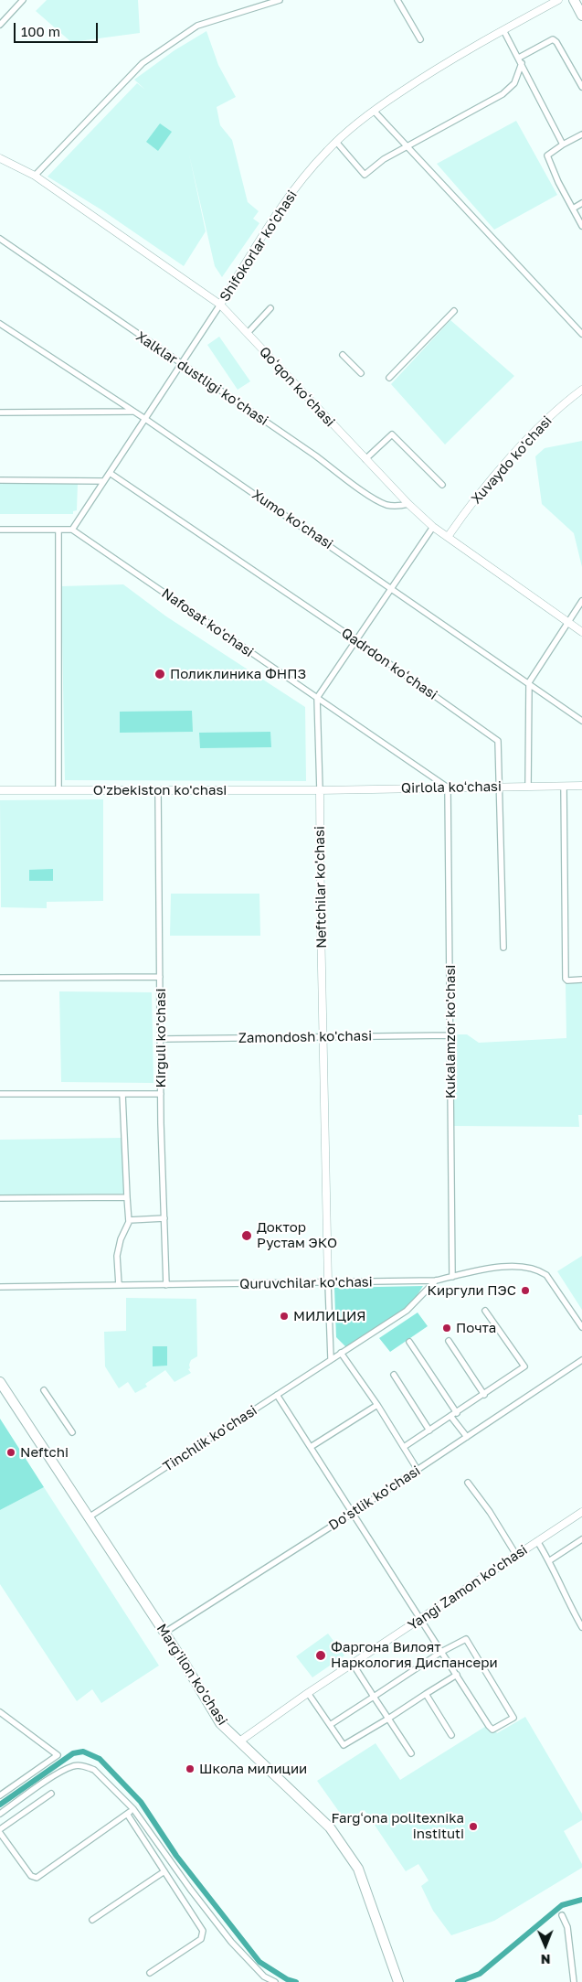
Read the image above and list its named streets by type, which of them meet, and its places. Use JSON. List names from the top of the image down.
{
  "streets": {
    "main road": ["Marg'ilon ko'chasi"],
    "street": [
      "Shifokorlar ko'chasi",
      "Xalklar dustligi ko'chasi",
      "Qoʻqon koʻchasi",
      "Xuvaydo ko'chasi",
      "Xumo ko'chasi",
      "Nafosat ko'chasi",
      "Qadrdon koʻchasi",
      "Qirlola koʻchasi",
      "O'zbekiston ko'chasi",
      "Neftchilar ko'chasi",
      "Kukalamzor ko'chasi",
      "Zamondosh ko'chasi",
      "Kirguli ko'chasi",
      "Quruvchilar ko'chasi",
      "Tinchlik ko'chasi",
      "Do'stlik ko'chasi",
      "Yangi Zamon ko'chasi"
    ]
  },
  "crossings": [
    ["Shifokorlar ko'chasi", "Xalklar dustligi ko'chasi"],
    ["Shifokorlar ko'chasi", "Qoʻqon koʻchasi"],
    ["Shifokorlar ko'chasi", "Xumo ko'chasi"],
    ["Shifokorlar ko'chasi", "Nafosat ko'chasi"],
    ["Shifokorlar ko'chasi", "Qadrdon koʻchasi"],
    ["Xalklar dustligi ko'chasi", "Qoʻqon koʻchasi"],
    ["Qoʻqon koʻchasi", "Xuvaydo ko'chasi"],
    ["Nafosat ko'chasi", "Qirlola koʻchasi"],
    ["Nafosat ko'chasi", "Neftchilar ko'chasi"],
    ["Nafosat ko'chasi", "Kukalamzor ko'chasi"],
    ["Qadrdon koʻchasi", "Qirlola koʻchasi"],
    ["Qirlola koʻchasi", "O'zbekiston ko'chasi"],
    ["Qirlola koʻchasi", "Neftchilar ko'chasi"],
    ["Qirlola koʻchasi", "Kukalamzor ko'chasi"],
    ["O'zbekiston ko'chasi", "Neftchilar ko'chasi"],
    ["O'zbekiston ko'chasi", "Kirguli ko'chasi"],
    ["Neftchilar ko'chasi", "Zamondosh ko'chasi"],
    ["Neftchilar ko'chasi", "Quruvchilar ko'chasi"],
    ["Kukalamzor ko'chasi", "Zamondosh ko'chasi"],
    ["Kukalamzor ko'chasi", "Quruvchilar ko'chasi"],
    ["Zamondosh ko'chasi", "Kirguli ko'chasi"],
    ["Kirguli ko'chasi", "Quruvchilar ko'chasi"],
    ["Quruvchilar ko'chasi", "Tinchlik ko'chasi"],
    ["Tinchlik ko'chasi", "Marg'ilon ko'chasi"],
    ["Do'stlik ko'chasi", "Marg'ilon ko'chasi"],
    ["Yangi Zamon ko'chasi", "Marg'ilon ko'chasi"]
  ],
  "places": [
    "Поликлиника ФНПЗ",
    "Доктор Рустам ЭКО",
    "Киргули ПЭС",
    "МИЛИЦИЯ",
    "Почта",
    "Neftchi",
    "Фаргона Вилоят Наркология Диспансери",
    "Школа милиции",
    "Fargʻona politexnika instituti"
  ],
  "scale_bar": "100 m",
  "north": "bottom"
}
